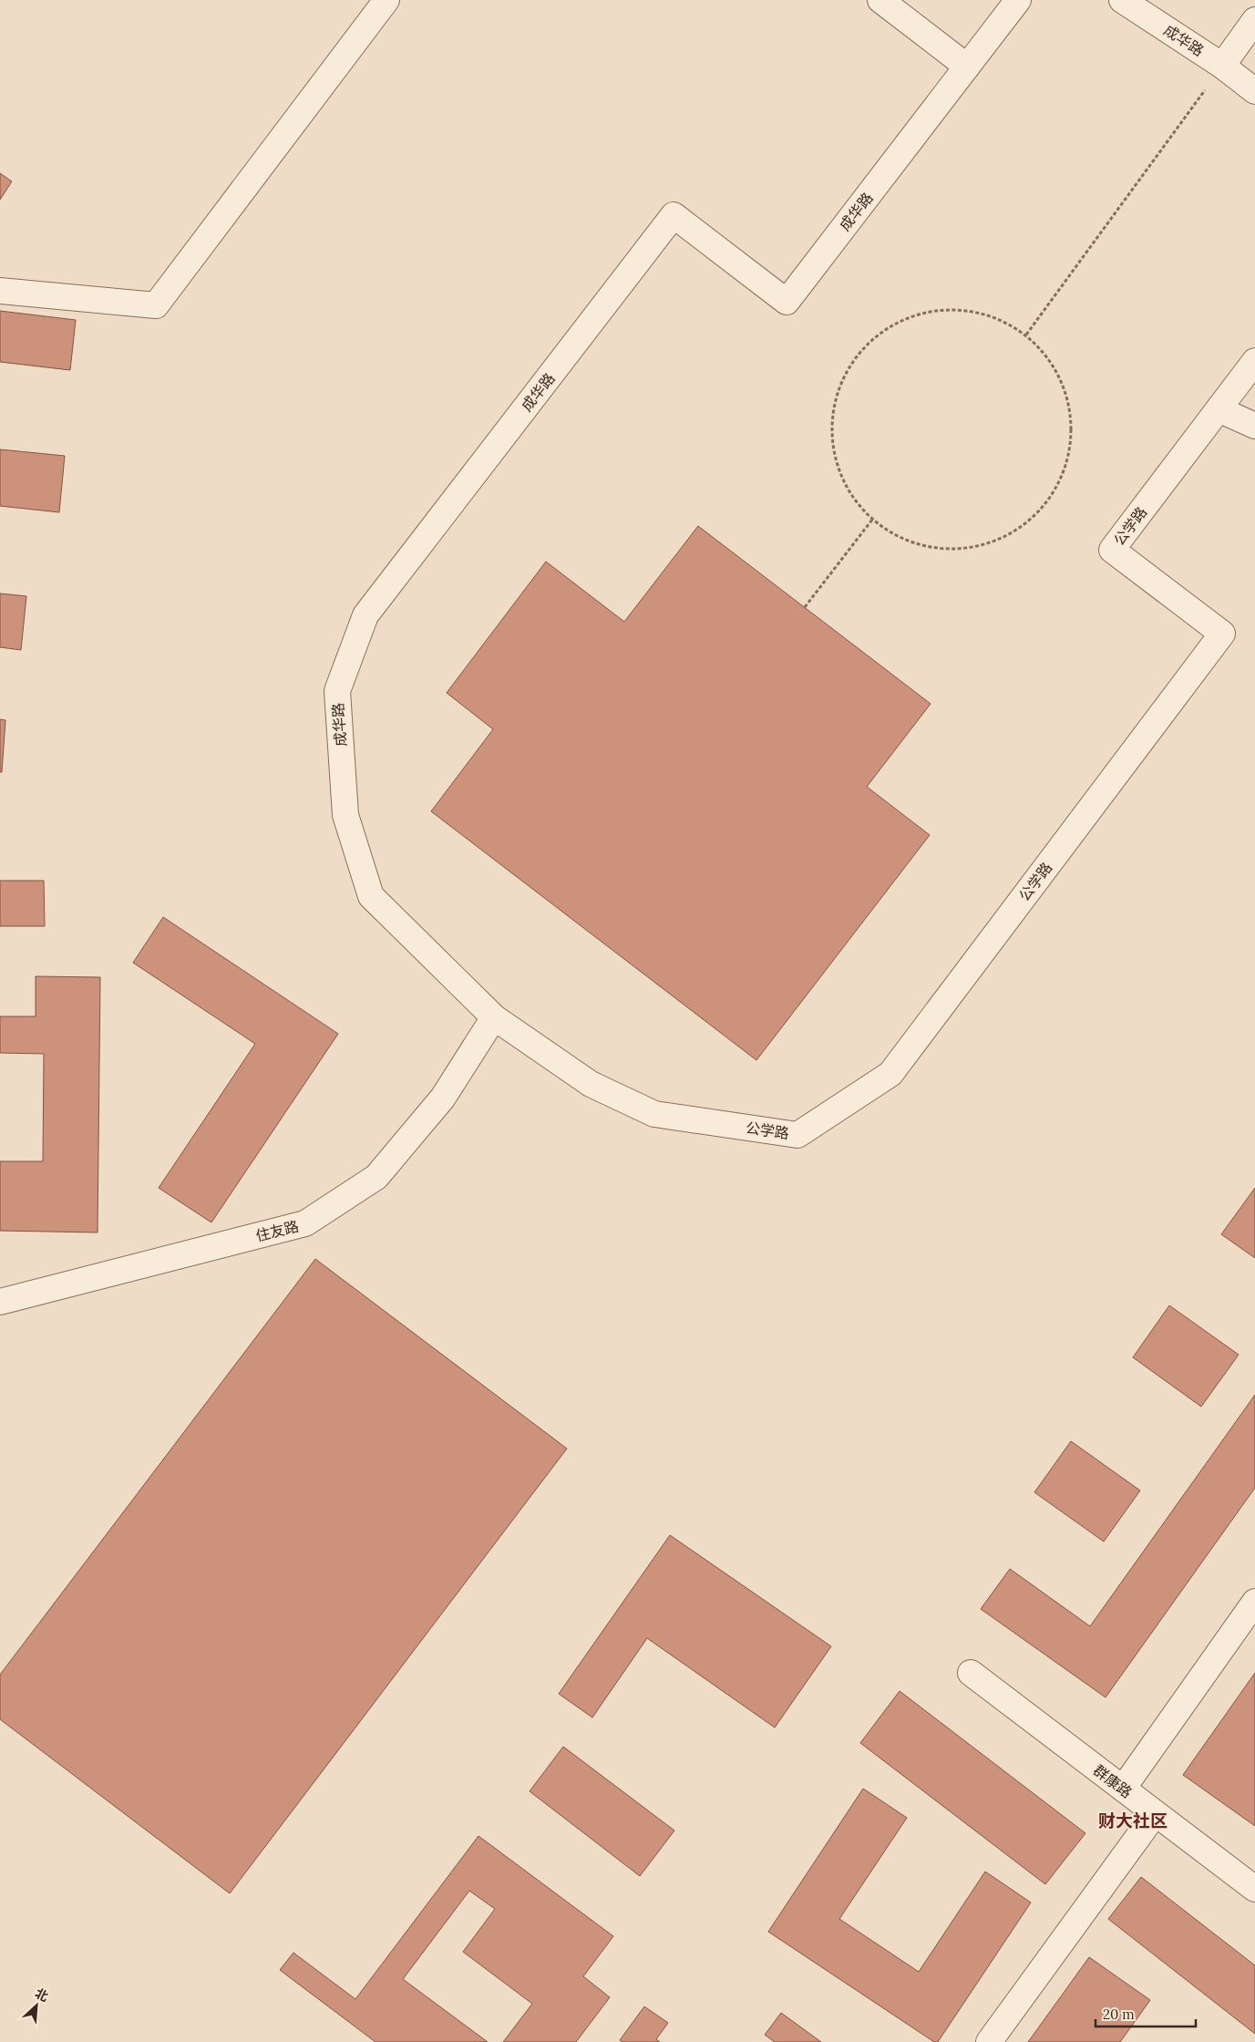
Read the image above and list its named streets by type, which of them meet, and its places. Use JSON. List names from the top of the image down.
{
  "streets": {
    "street": [
      "成华路",
      "公学路",
      "住友路",
      "群康路"
    ]
  },
  "crossings": [
    ["成华路", "公学路"],
    ["成华路", "住友路"],
    ["公学路", "住友路"]
  ],
  "districts": ["财大社区"],
  "scale_bar": "20 m",
  "north": "top right"
}
